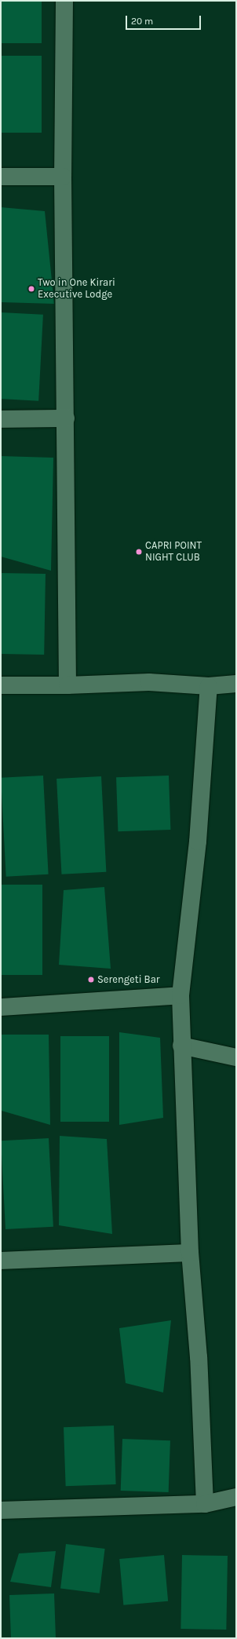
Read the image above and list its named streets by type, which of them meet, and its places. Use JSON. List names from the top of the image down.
{
  "places": ["Two in One Kirari Executive Lodge", "CAPRI POINT NIGHT CLUB", "Serengeti Bar"],
  "scale_bar": "20 m"
}
